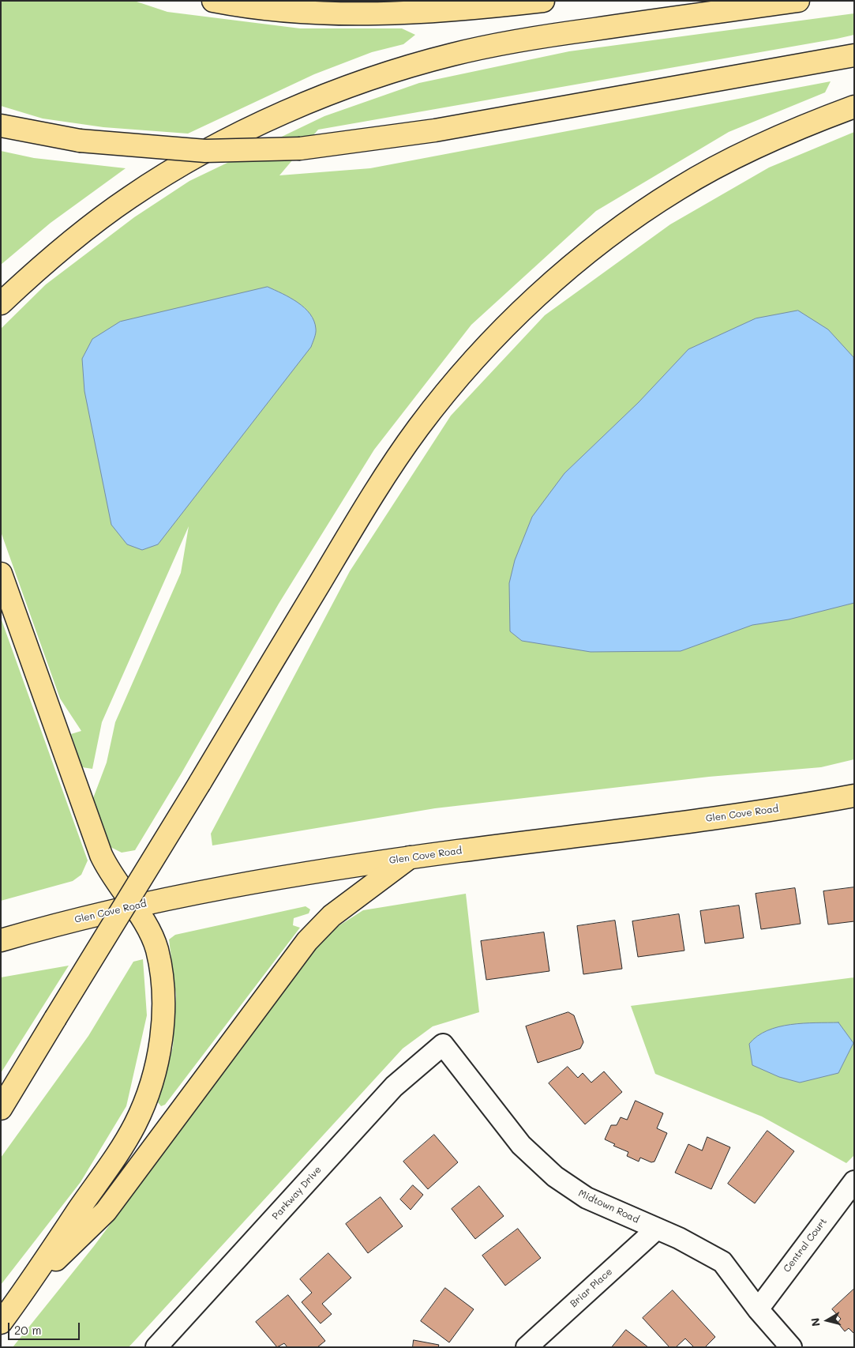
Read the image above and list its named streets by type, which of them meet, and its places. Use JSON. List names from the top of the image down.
{
  "streets": {
    "main road": ["Glen Cove Road"],
    "street": [
      "Parkway Drive",
      "Midtown Road",
      "Central Court",
      "Briar Place"
    ]
  },
  "crossings": [
    ["Parkway Drive", "Midtown Road"],
    ["Midtown Road", "Central Court"],
    ["Midtown Road", "Briar Place"]
  ],
  "scale_bar": "20 m",
  "north": "left"
}
